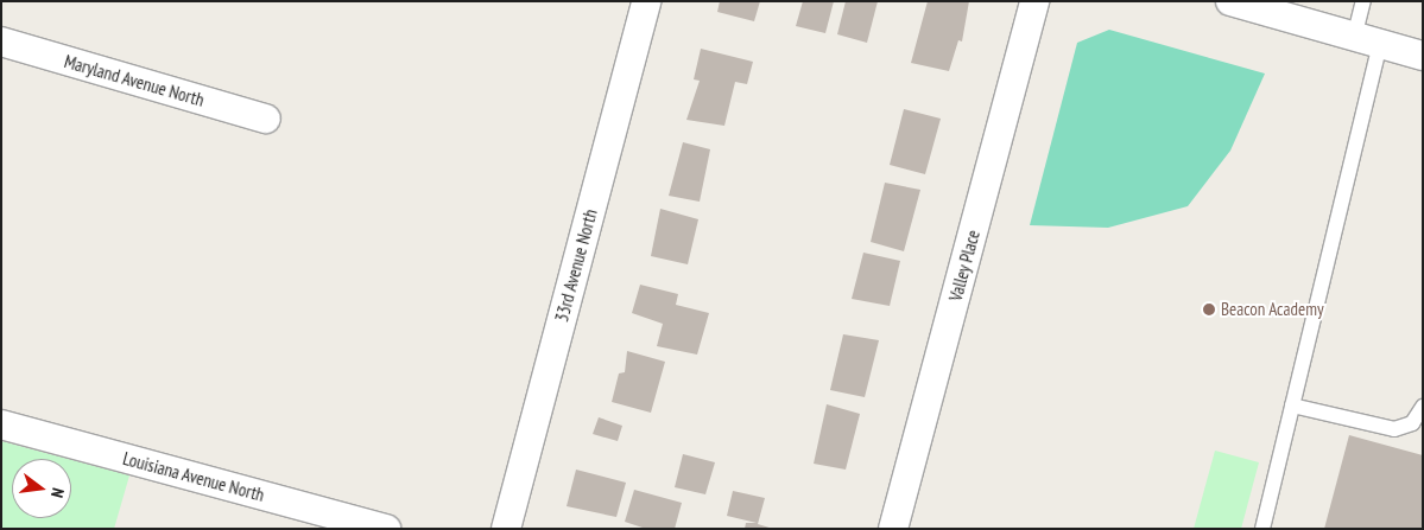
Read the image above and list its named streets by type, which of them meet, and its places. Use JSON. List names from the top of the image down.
{
  "streets": {
    "street": [
      "Maryland Avenue North",
      "33rd Avenue North",
      "Valley Place",
      "Louisiana Avenue North"
    ]
  },
  "places": ["Beacon Academy"],
  "north": "right"
}
